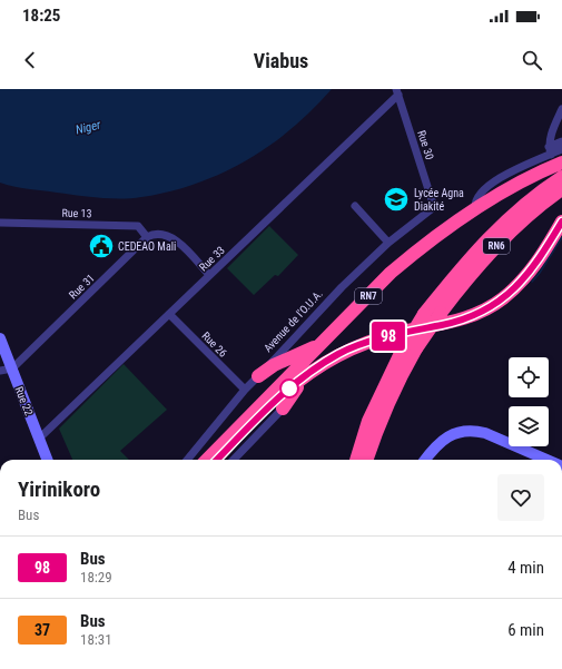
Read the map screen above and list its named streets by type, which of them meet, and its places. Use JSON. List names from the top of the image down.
{
  "streets": {
    "highway": ["RN6", "RN7"],
    "street": [
      "Rue 30",
      "Rue 13",
      "Rue 33",
      "Rue 31",
      "Avenue de l'O.U.A.",
      "Rue 26",
      "Rue 22"
    ]
  },
  "crossings": [
    ["Rue 30", "Rue 33"],
    ["Rue 30", "Avenue de l'O.U.A."],
    ["Rue 13", "Rue 31"],
    ["Rue 33", "Rue 26"],
    ["Rue 33", "Rue 22"],
    ["Rue 31", "Rue 22"],
    ["Avenue de l'O.U.A.", "Rue 26"]
  ],
  "water": ["Niger"],
  "places": {
    "school or university": ["Lycée Agna Diakité"],
    "public building": ["CEDEAO Mali"]
  },
  "lines": ["bus line 98"],
  "page": {
    "status": "18:25",
    "header": "Viabus",
    "on_map": "98",
    "heading": ["Yirinikoro", "Bus"],
    "list": [
      {
        "mark": "98",
        "name": "Bus",
        "note": "18:29",
        "value": "4 min"
      },
      {
        "mark": "37",
        "name": "Bus",
        "note": "18:31",
        "value": "6 min"
      }
    ]
  }
}
